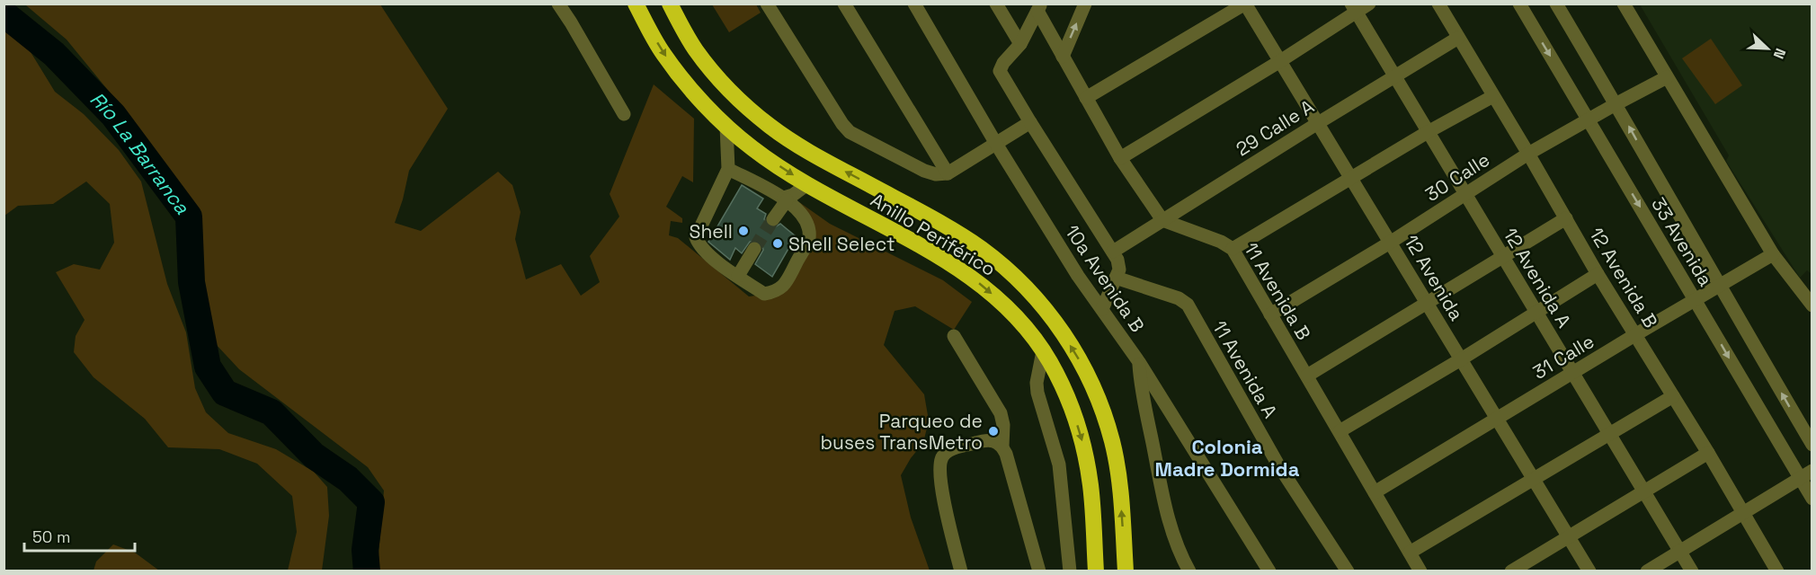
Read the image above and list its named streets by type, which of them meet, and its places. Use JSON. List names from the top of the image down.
{
  "streets": {
    "highway": ["Anillo Periférico"],
    "street": [
      "29 Calle A",
      "30 Calle",
      "33 Avenida",
      "12 Avenida",
      "12 Avenida A",
      "12 Avenida B",
      "10a Avenida B",
      "11 Avenida B",
      "31 Calle",
      "11 Avenida A"
    ]
  },
  "crossings": [
    ["29 Calle A", "12 Avenida"],
    ["29 Calle A", "12 Avenida A"],
    ["29 Calle A", "12 Avenida B"],
    ["29 Calle A", "11 Avenida B"],
    ["30 Calle", "33 Avenida"],
    ["30 Calle", "12 Avenida"],
    ["30 Calle", "12 Avenida A"],
    ["30 Calle", "12 Avenida B"],
    ["30 Calle", "11 Avenida B"],
    ["33 Avenida", "31 Calle"],
    ["12 Avenida", "31 Calle"],
    ["12 Avenida A", "31 Calle"],
    ["12 Avenida B", "31 Calle"],
    ["11 Avenida B", "31 Calle"]
  ],
  "districts": ["Colonia Madre Dormida"],
  "water": ["Río La Barranca"],
  "places": ["Shell", "Shell Select", "Parqueo de buses TransMetro"],
  "scale_bar": "50 m",
  "north": "bottom right"
}
